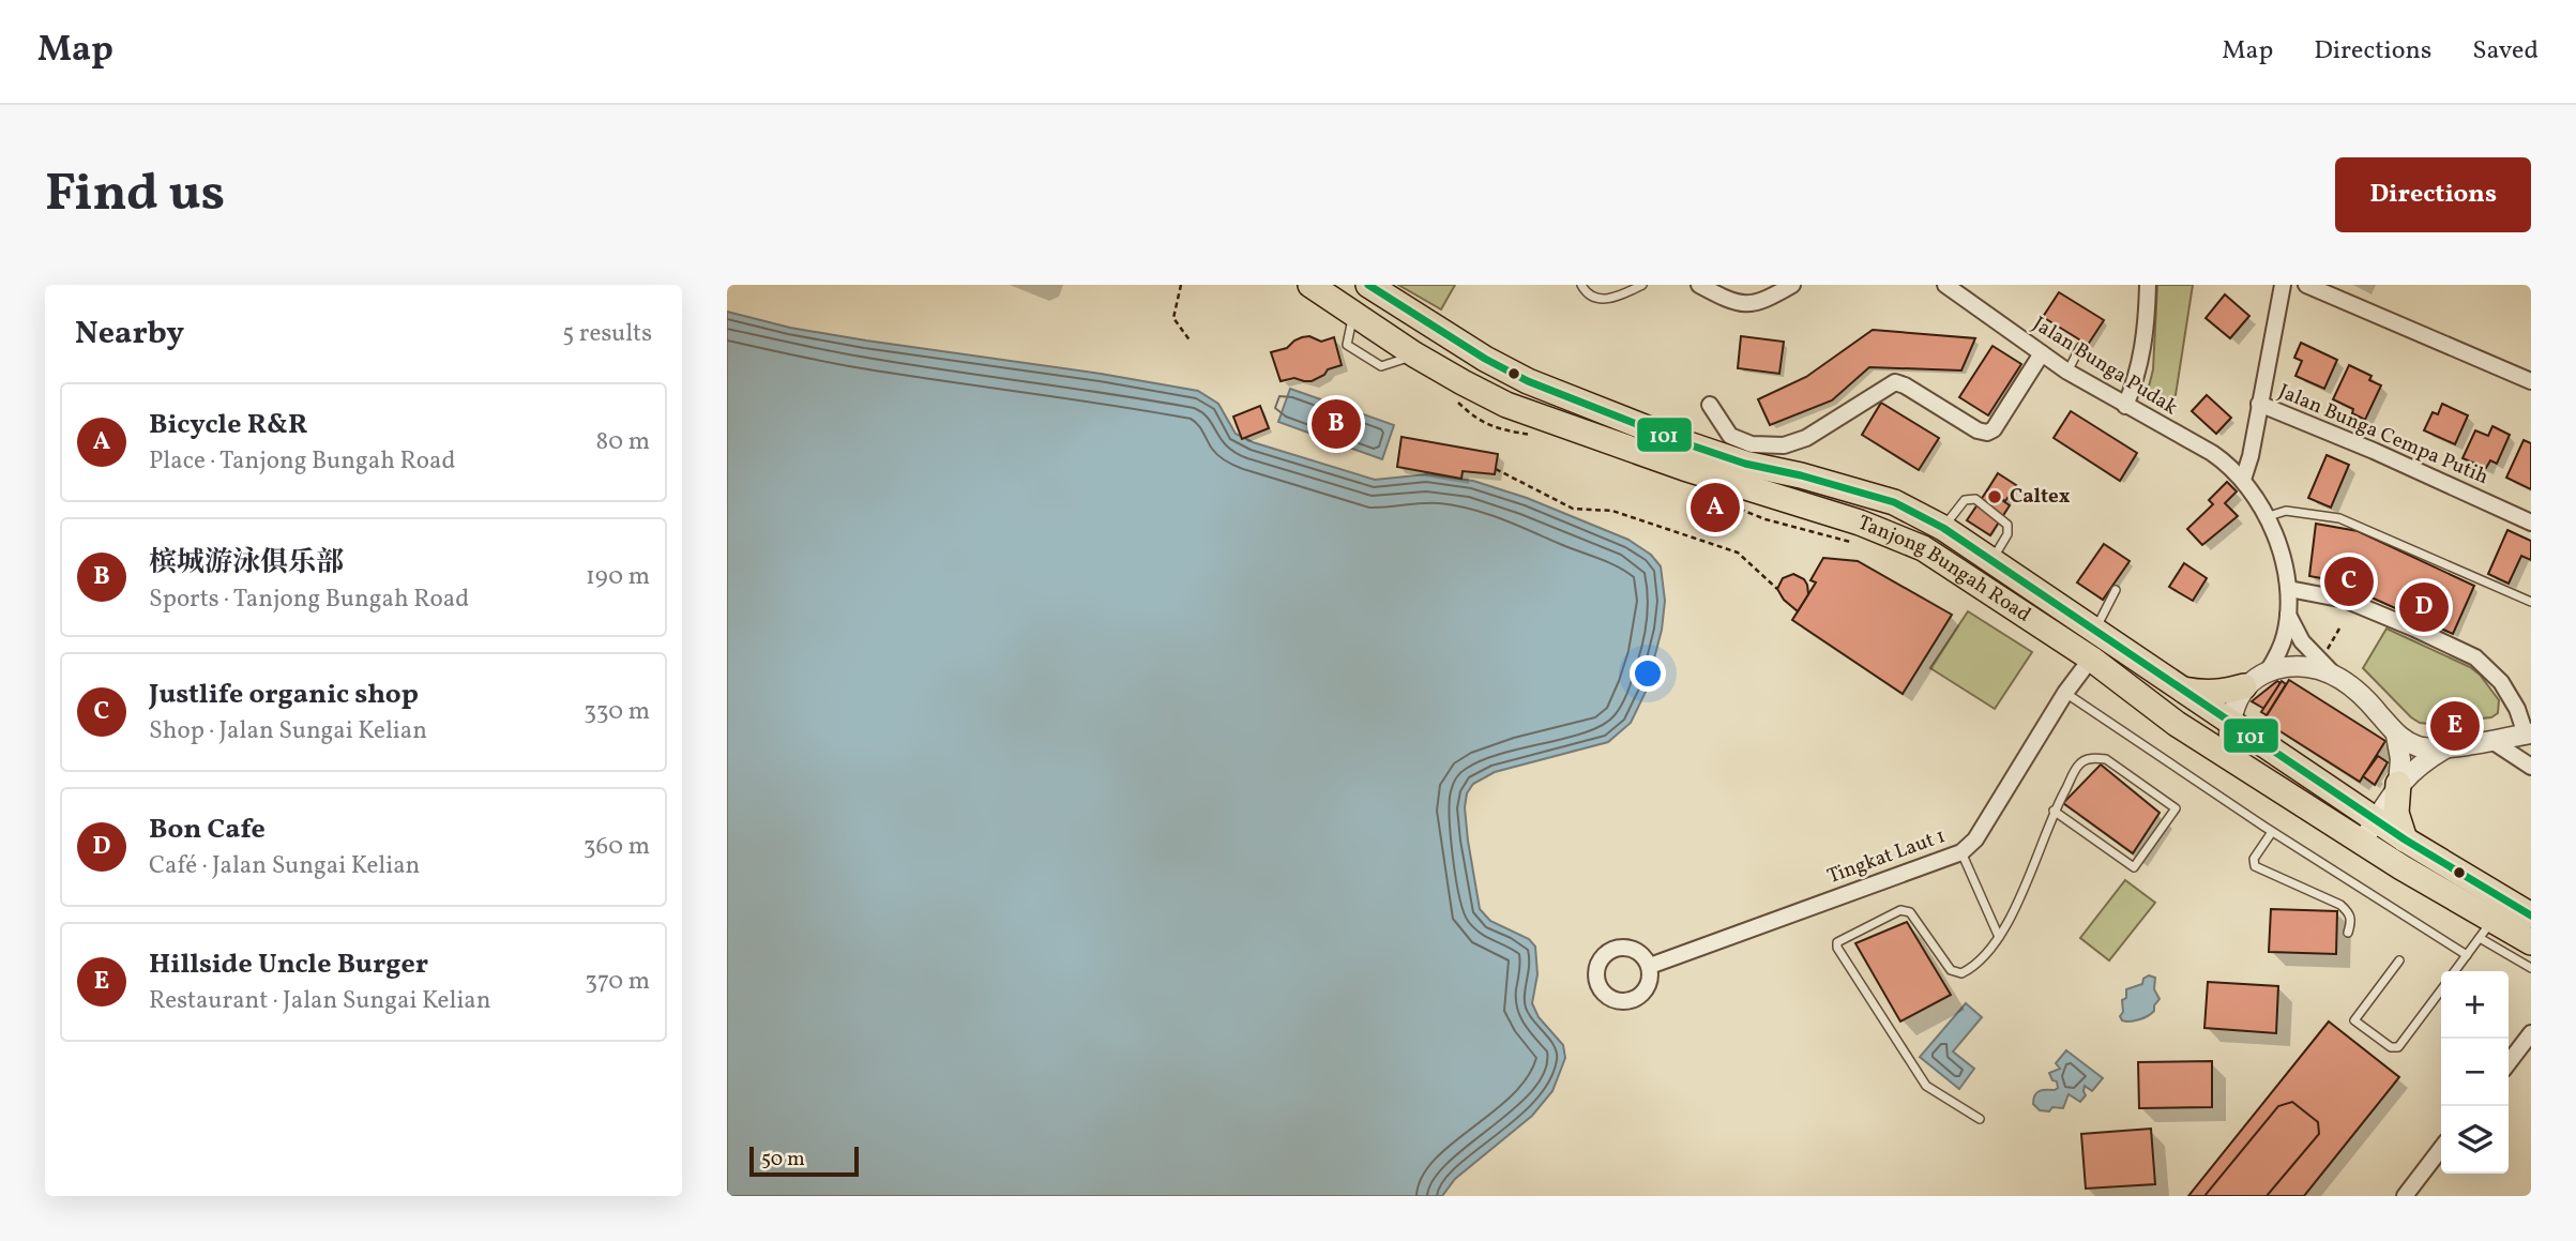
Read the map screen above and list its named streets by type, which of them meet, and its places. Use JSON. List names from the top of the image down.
{
  "streets": {
    "main road": ["Tanjong Bungah Road"],
    "street": ["Jalan Bunga Pudak", "Jalan Bunga Cempa Putih", "Tingkat Laut 1"]
  },
  "crossings": [
    ["Tanjong Bungah Road", "Tingkat Laut 1"]
  ],
  "places": ["Caltex"],
  "lines": ["transit line 101"],
  "scale_bar": "50 m",
  "page": {
    "header": "Map",
    "nav": ["Map", "Directions", "Saved"],
    "buttons": "Directions",
    "title": "Find us",
    "heading": ["Nearby", "5 results"],
    "list": [
      {
        "mark": "A",
        "name": "Bicycle R&R",
        "note": "Place · Tanjong Bungah Road",
        "value": "80 m"
      },
      {
        "mark": "B",
        "name": "槟城游泳俱乐部",
        "note": "Sports · Tanjong Bungah Road",
        "value": "190 m"
      },
      {
        "mark": "C",
        "name": "Justlife organic shop",
        "note": "Shop · Jalan Sungai Kelian",
        "value": "330 m"
      },
      {
        "mark": "D",
        "name": "Bon Cafe",
        "note": "Café · Jalan Sungai Kelian",
        "value": "360 m"
      },
      {
        "mark": "E",
        "name": "Hillside Uncle Burger",
        "note": "Restaurant · Jalan Sungai Kelian",
        "value": "370 m"
      }
    ],
    "pins": [
      "B",
      "A",
      "C",
      "D",
      "E"
    ],
    "map_buttons": ["+", "−"],
    "scale": "50 m"
  }
}
